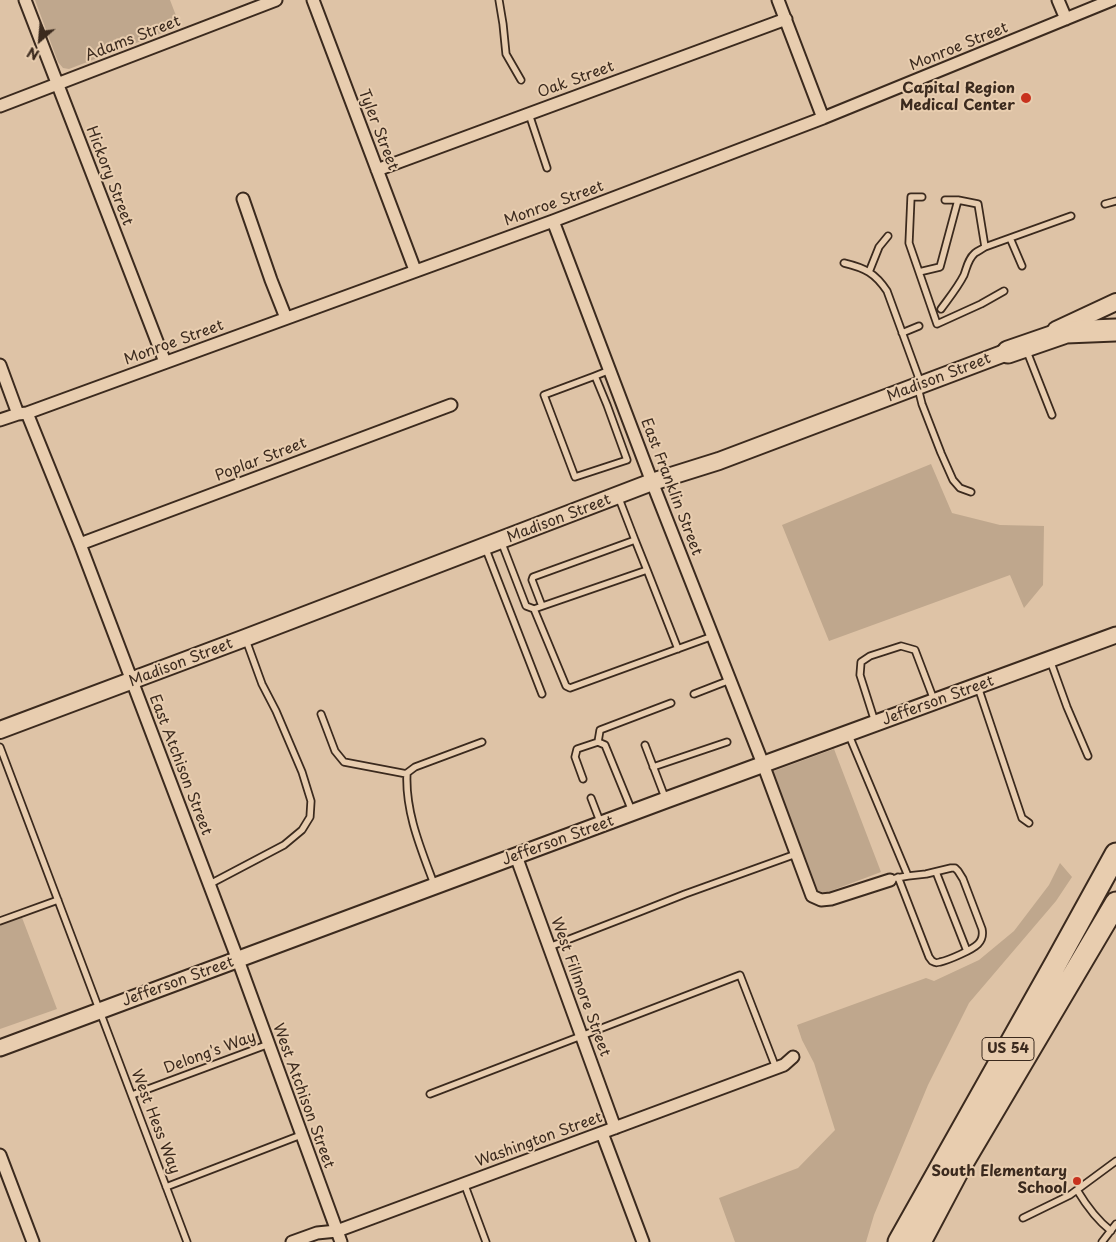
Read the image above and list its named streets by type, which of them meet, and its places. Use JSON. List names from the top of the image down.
{
  "streets": {
    "highway": ["US 54"],
    "main road": ["Madison Street"],
    "street": [
      "Adams Street",
      "Monroe Street",
      "Oak Street",
      "Tyler Street",
      "Hickory Street",
      "Poplar Street",
      "East Franklin Street",
      "Jefferson Street",
      "East Atchison Street",
      "West Fillmore Street",
      "West Atchison Street",
      "Washington Street"
    ],
    "lane": ["Delong's Way", "West Hess Way"]
  },
  "crossings": [
    ["Adams Street", "Hickory Street"],
    ["Monroe Street", "Tyler Street"],
    ["Monroe Street", "Hickory Street"],
    ["Monroe Street", "East Franklin Street"],
    ["Monroe Street", "East Atchison Street"],
    ["Oak Street", "Tyler Street"],
    ["Madison Street", "East Franklin Street"],
    ["Madison Street", "East Atchison Street"],
    ["Poplar Street", "East Atchison Street"],
    ["East Franklin Street", "Jefferson Street"],
    ["Jefferson Street", "East Atchison Street"],
    ["Jefferson Street", "West Fillmore Street"],
    ["Jefferson Street", "West Atchison Street"],
    ["Jefferson Street", "West Hess Way"],
    ["East Atchison Street", "West Atchison Street"],
    ["West Fillmore Street", "Washington Street"],
    ["Delong's Way", "West Atchison Street"],
    ["Delong's Way", "West Hess Way"],
    ["West Atchison Street", "Washington Street"]
  ],
  "places": ["Capital Region Medical Center", "South Elementary School"],
  "north": "bottom left"
}
